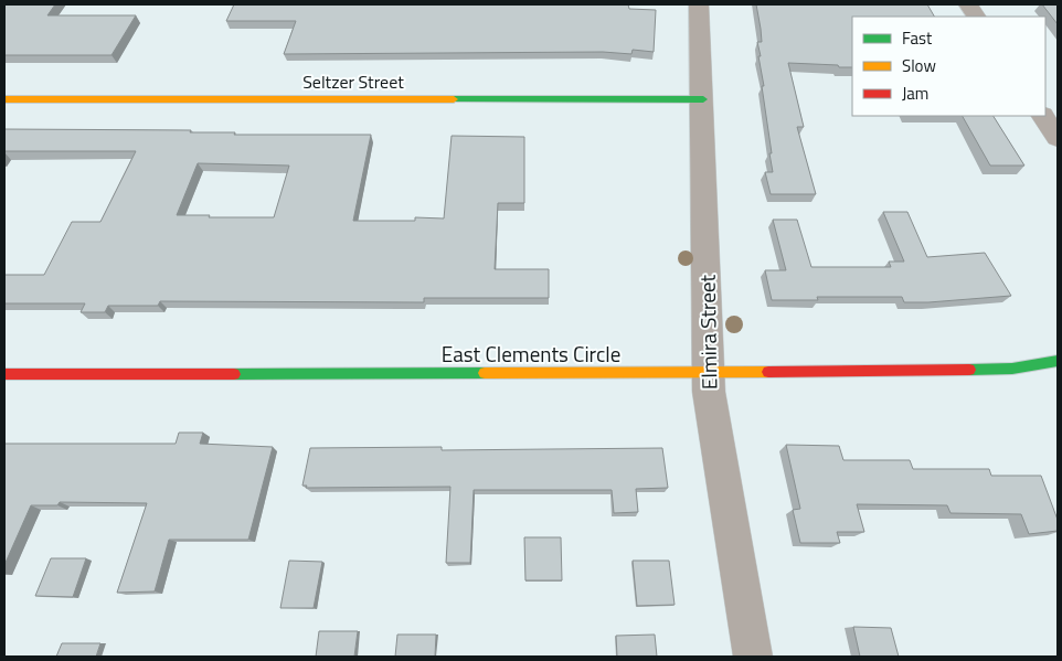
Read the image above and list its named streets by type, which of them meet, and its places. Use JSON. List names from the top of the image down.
{
  "streets": {
    "street": ["Seltzer Street", "Elmira Street", "East Clements Circle"]
  },
  "crossings": [
    ["Seltzer Street", "Elmira Street"],
    ["Elmira Street", "East Clements Circle"]
  ],
  "legend": ["Fast", "Slow", "Jam"]
}
